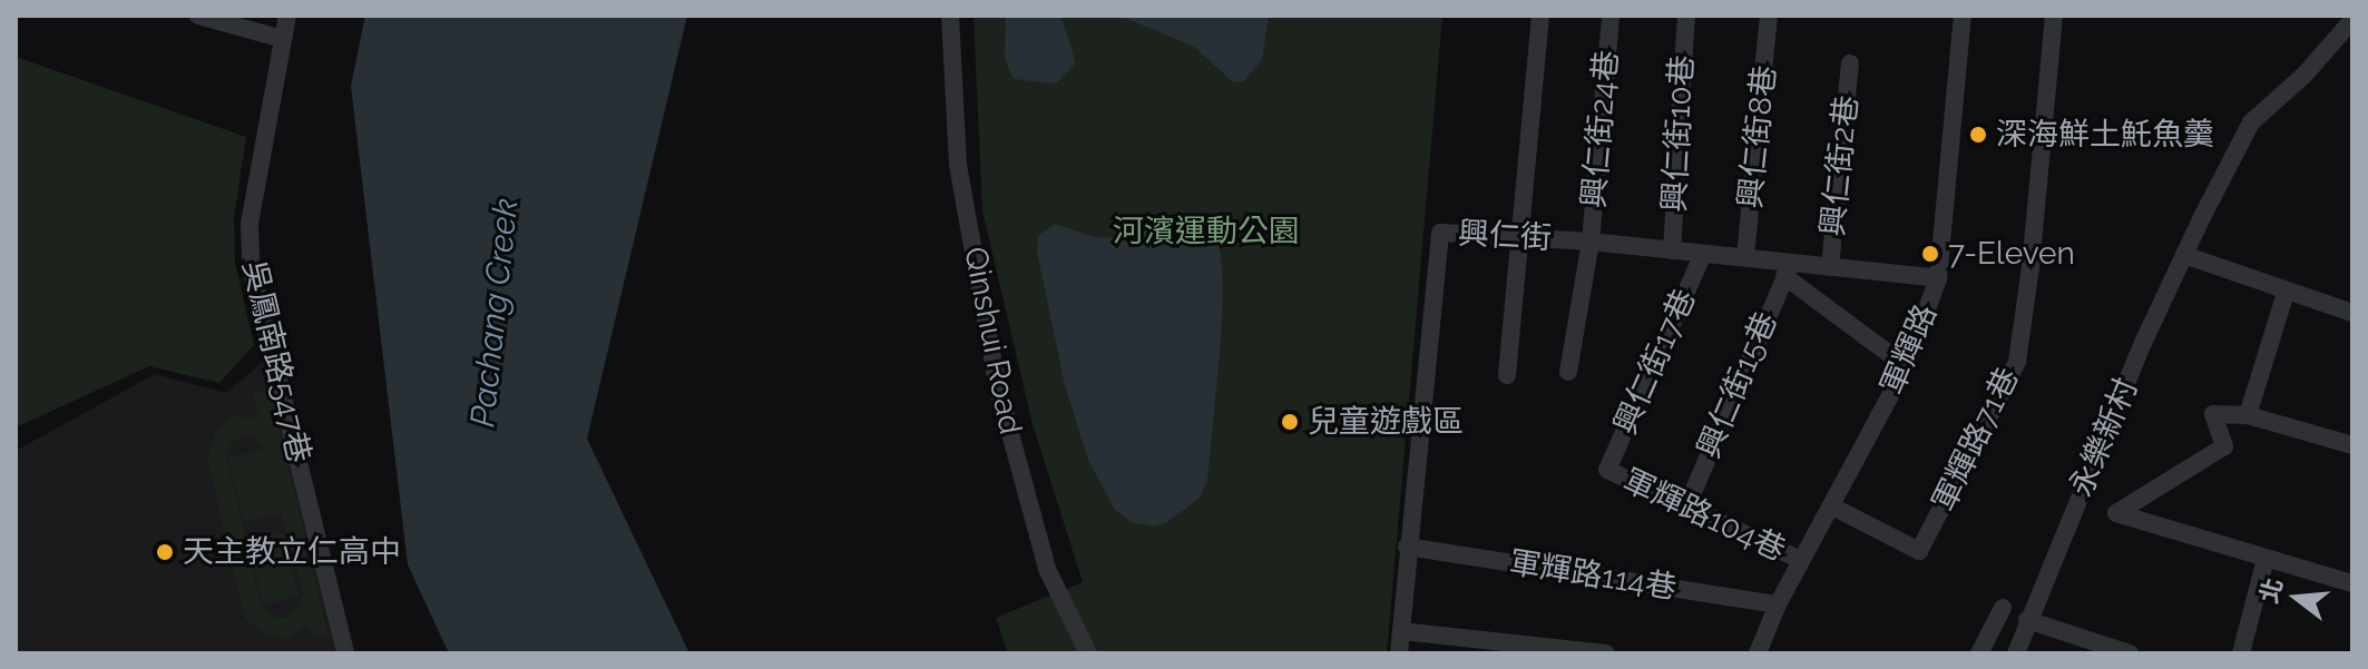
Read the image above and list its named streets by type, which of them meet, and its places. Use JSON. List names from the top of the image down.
{
  "streets": {
    "street": [
      "興仁街24巷",
      "興仁街10巷",
      "興仁街8巷",
      "興仁街2巷",
      "興仁街",
      "Qinshui Road",
      "軍輝路",
      "吳鳳南路547巷",
      "興仁街17巷",
      "興仁街15巷",
      "永樂新村",
      "軍輝路71巷",
      "軍輝路104巷",
      "軍輝路114巷"
    ]
  },
  "crossings": [
    ["興仁街24巷", "興仁街"],
    ["興仁街10巷", "興仁街"],
    ["興仁街8巷", "興仁街"],
    ["興仁街2巷", "興仁街"],
    ["興仁街", "軍輝路"],
    ["興仁街", "興仁街17巷"],
    ["興仁街", "興仁街15巷"],
    ["興仁街", "軍輝路114巷"],
    ["軍輝路", "軍輝路71巷"],
    ["軍輝路", "軍輝路104巷"],
    ["軍輝路", "軍輝路114巷"],
    ["興仁街17巷", "軍輝路104巷"],
    ["興仁街15巷", "軍輝路104巷"]
  ],
  "water": ["Pachang Creek"],
  "parks": ["河濱運動公園"],
  "places": [
    "深海鮮土魠魚羹",
    "7-Eleven",
    "兒童遊戲區",
    "天主教立仁高中"
  ],
  "north": "left"
}
